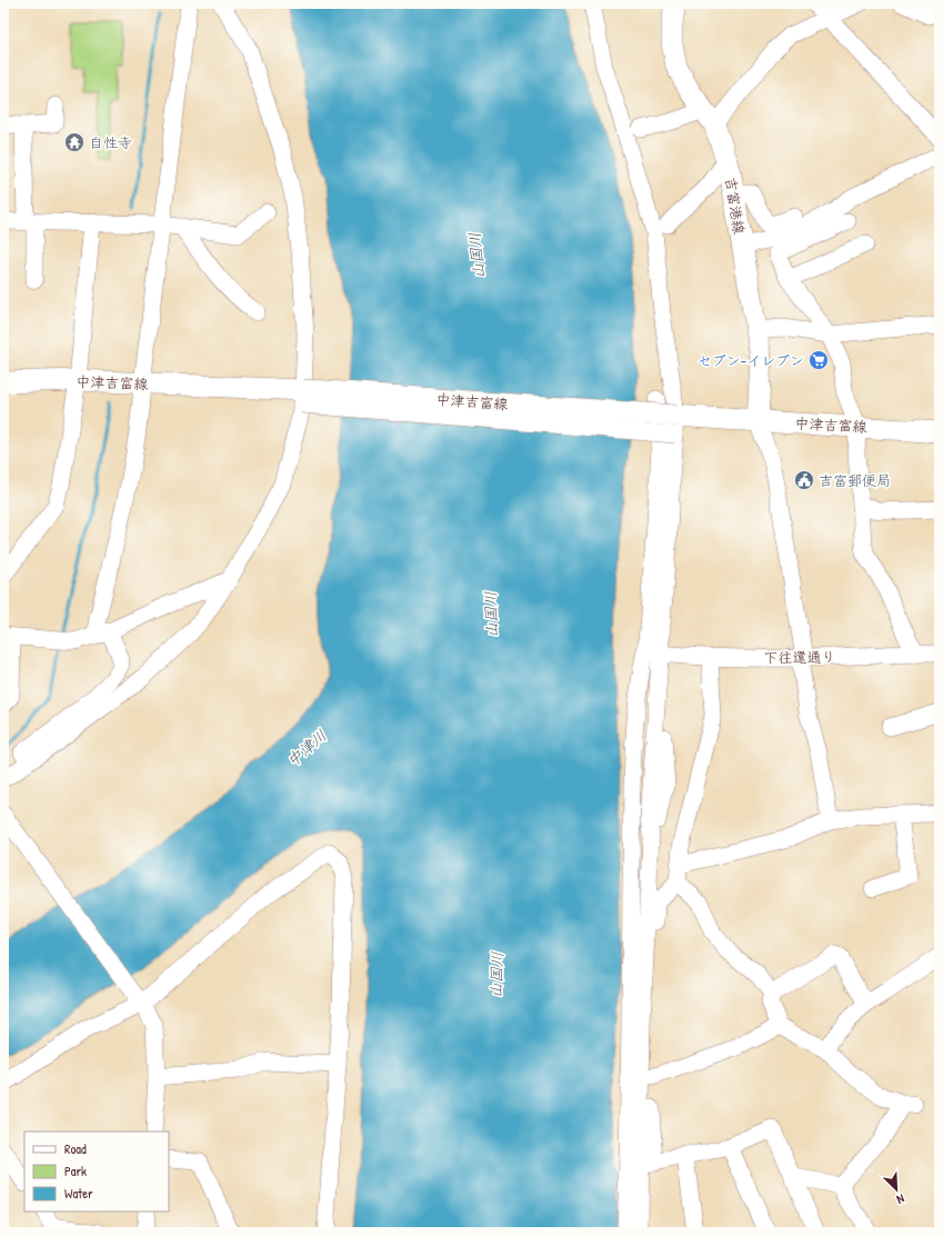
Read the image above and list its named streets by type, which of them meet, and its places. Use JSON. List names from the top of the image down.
{
  "streets": {
    "main road": ["吉富港線", "中津吉富線"],
    "street": ["下往還通り"]
  },
  "crossings": [
    ["吉富港線", "中津吉富線"]
  ],
  "water": ["山国川", "中津川"],
  "places": {
    "temple": ["自性寺"],
    "supermarket": ["セブン-イレブン"],
    "public building": ["吉富郵便局"]
  },
  "legend": ["Road", "Park", "Water"],
  "north": "bottom right"
}
